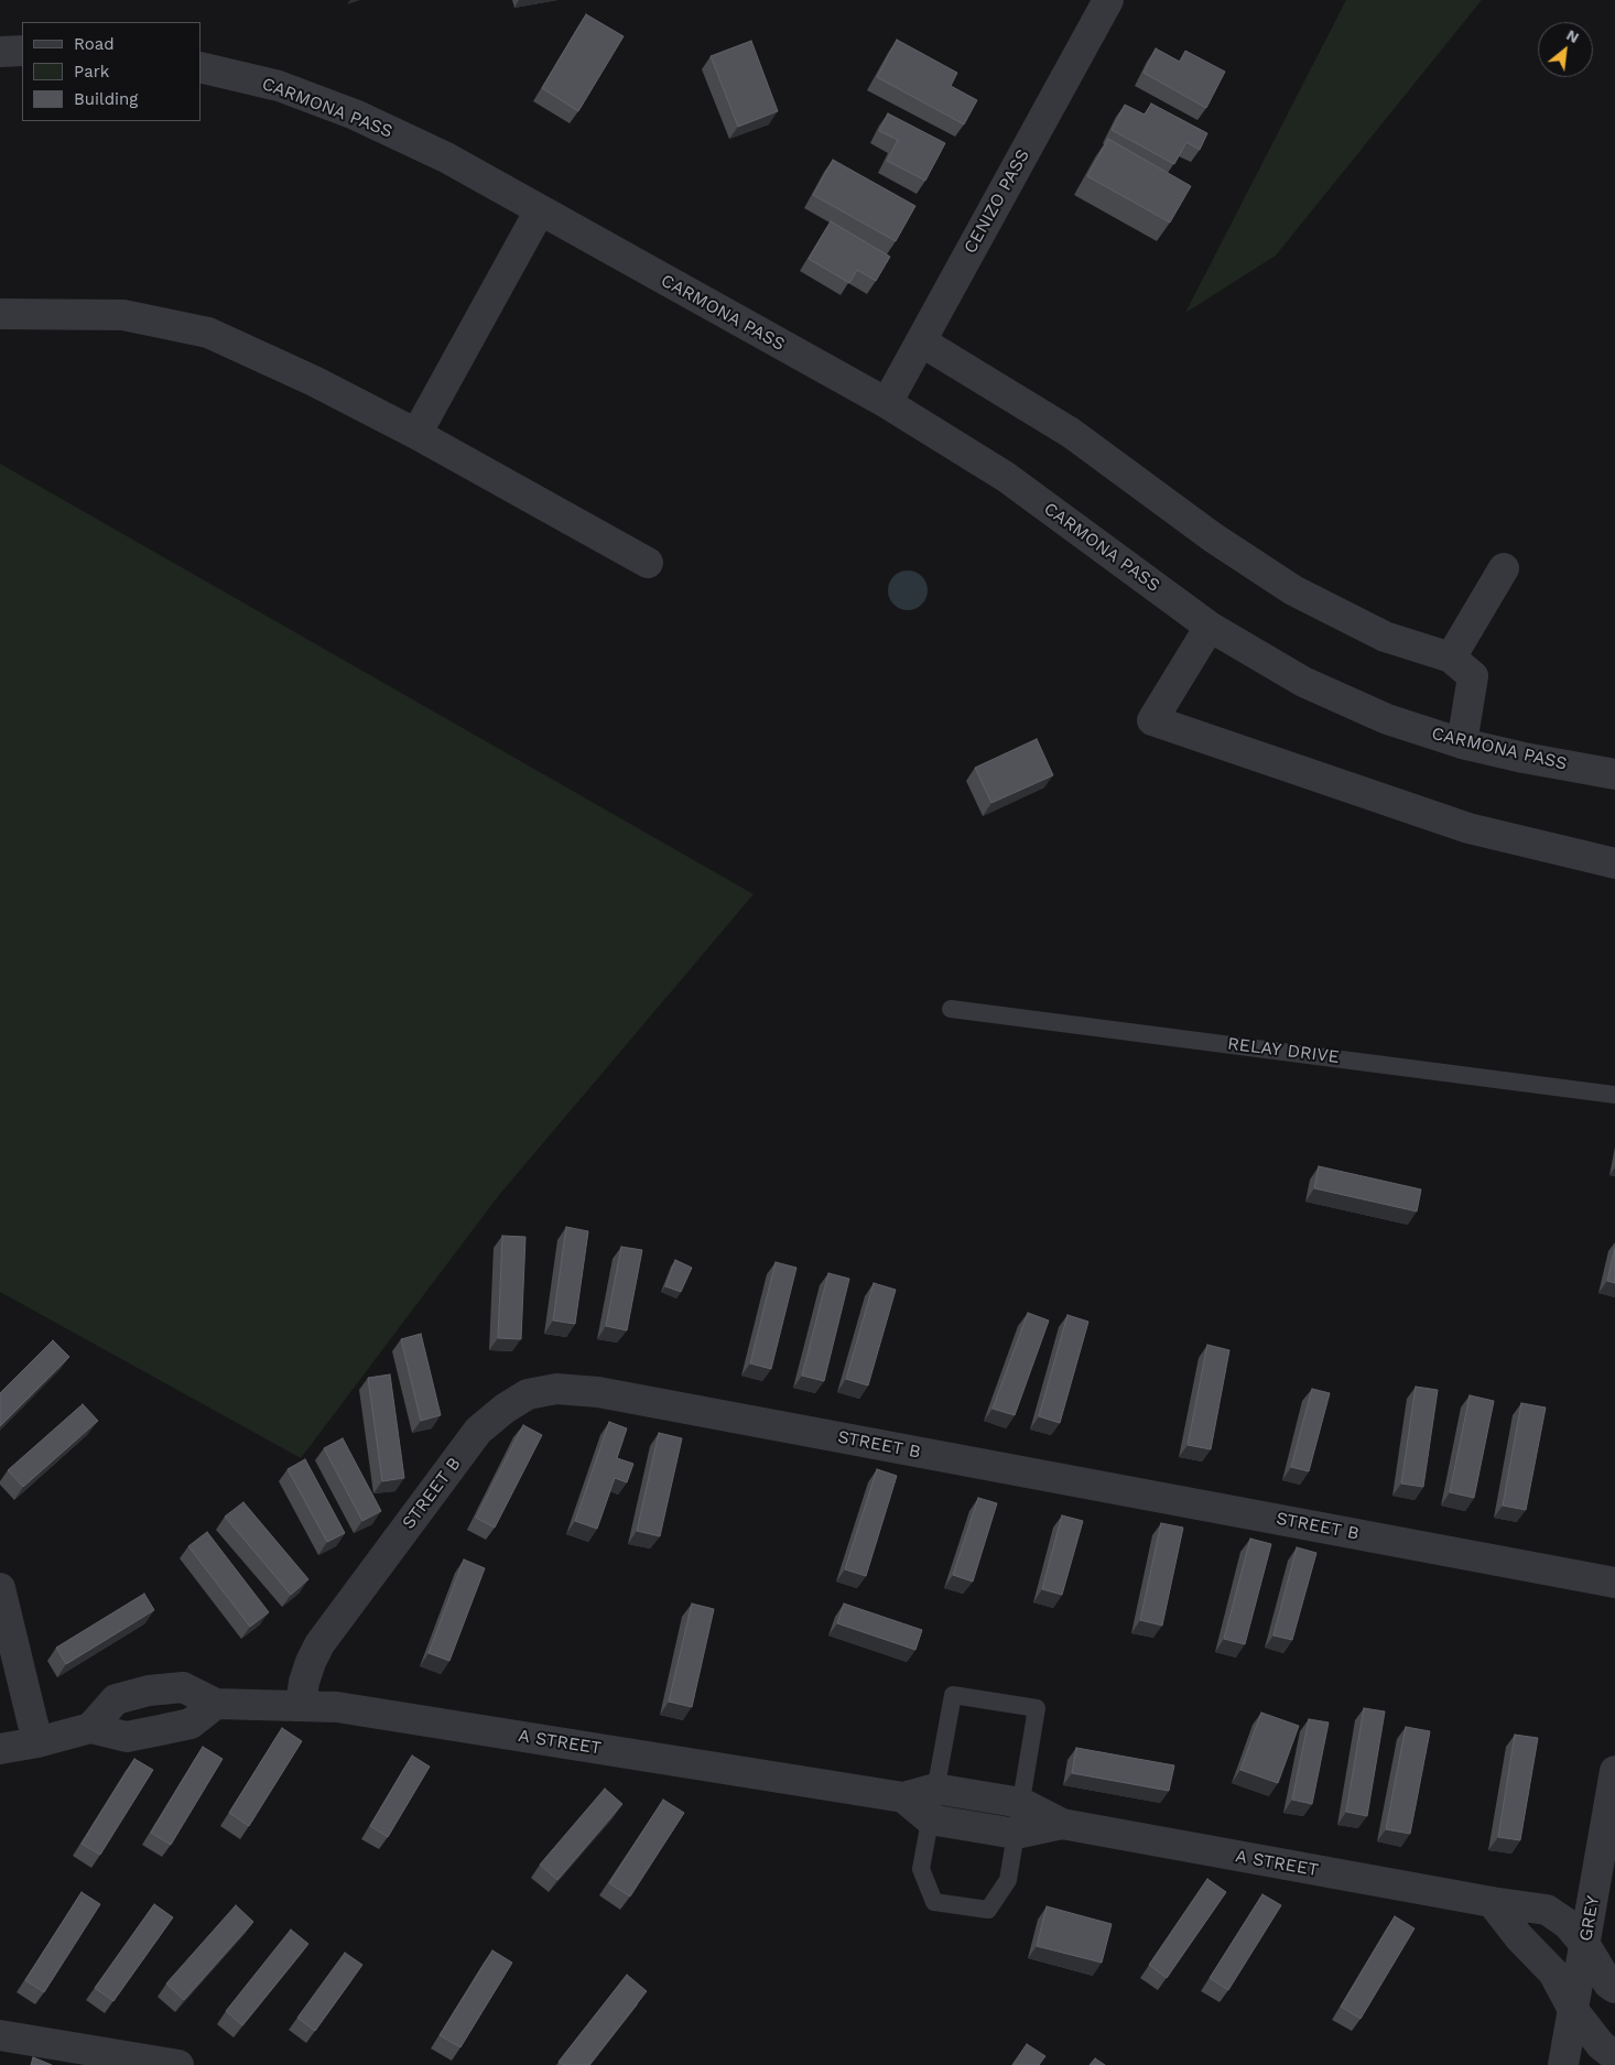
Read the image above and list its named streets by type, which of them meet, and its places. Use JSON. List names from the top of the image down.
{
  "streets": {
    "street": [
      "CARMONA PASS",
      "CENIZO PASS",
      "STREET B",
      "A STREET",
      "GREY"
    ],
    "lane": ["RELAY DRIVE"]
  },
  "crossings": [
    ["CARMONA PASS", "CENIZO PASS"],
    ["STREET B", "A STREET"],
    ["A STREET", "GREY"]
  ],
  "legend": ["Road", "Park", "Building"],
  "north": "top right"
}
